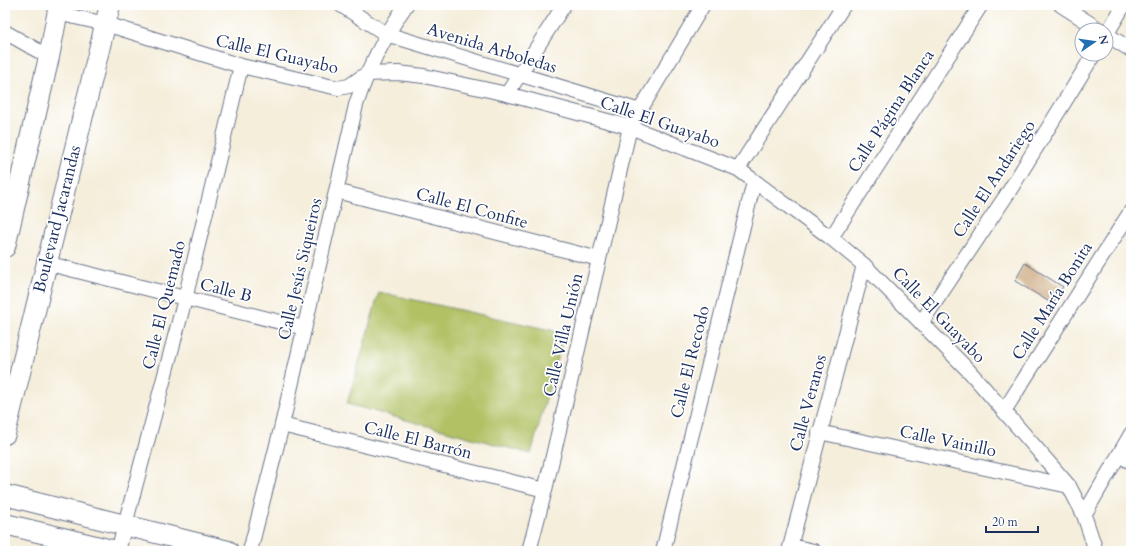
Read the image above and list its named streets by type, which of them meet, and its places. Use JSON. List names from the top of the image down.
{
  "streets": {
    "main road": ["Boulevard Jacarandas"],
    "street": [
      "Avenida Arboledas",
      "Calle El Guayabo",
      "Calle Página Blanca",
      "Calle El Andariego",
      "Calle El Confite",
      "Calle Jesús Siqueiros",
      "Calle B",
      "Calle María Bonita",
      "Calle El Quemado",
      "Calle Villa Unión",
      "Calle El Recodo",
      "Calle Veranos",
      "Calle El Barrón",
      "Calle Vainillo"
    ]
  },
  "crossings": [
    ["Avenida Arboledas", "Calle Jesús Siqueiros"],
    ["Avenida Arboledas", "Calle Villa Unión"],
    ["Calle El Guayabo", "Calle Página Blanca"],
    ["Calle El Guayabo", "Calle El Andariego"],
    ["Calle El Guayabo", "Boulevard Jacarandas"],
    ["Calle El Guayabo", "Calle Jesús Siqueiros"],
    ["Calle El Guayabo", "Calle María Bonita"],
    ["Calle El Guayabo", "Calle El Quemado"],
    ["Calle El Guayabo", "Calle Villa Unión"],
    ["Calle El Guayabo", "Calle El Recodo"],
    ["Calle El Guayabo", "Calle Veranos"],
    ["Calle El Guayabo", "Calle Vainillo"],
    ["Calle El Confite", "Calle Jesús Siqueiros"],
    ["Calle El Confite", "Calle Villa Unión"],
    ["Boulevard Jacarandas", "Calle B"],
    ["Calle Jesús Siqueiros", "Calle B"],
    ["Calle Jesús Siqueiros", "Calle El Barrón"],
    ["Calle B", "Calle El Quemado"],
    ["Calle Villa Unión", "Calle El Barrón"],
    ["Calle Veranos", "Calle Vainillo"]
  ],
  "scale_bar": "20 m",
  "north": "right"
}
